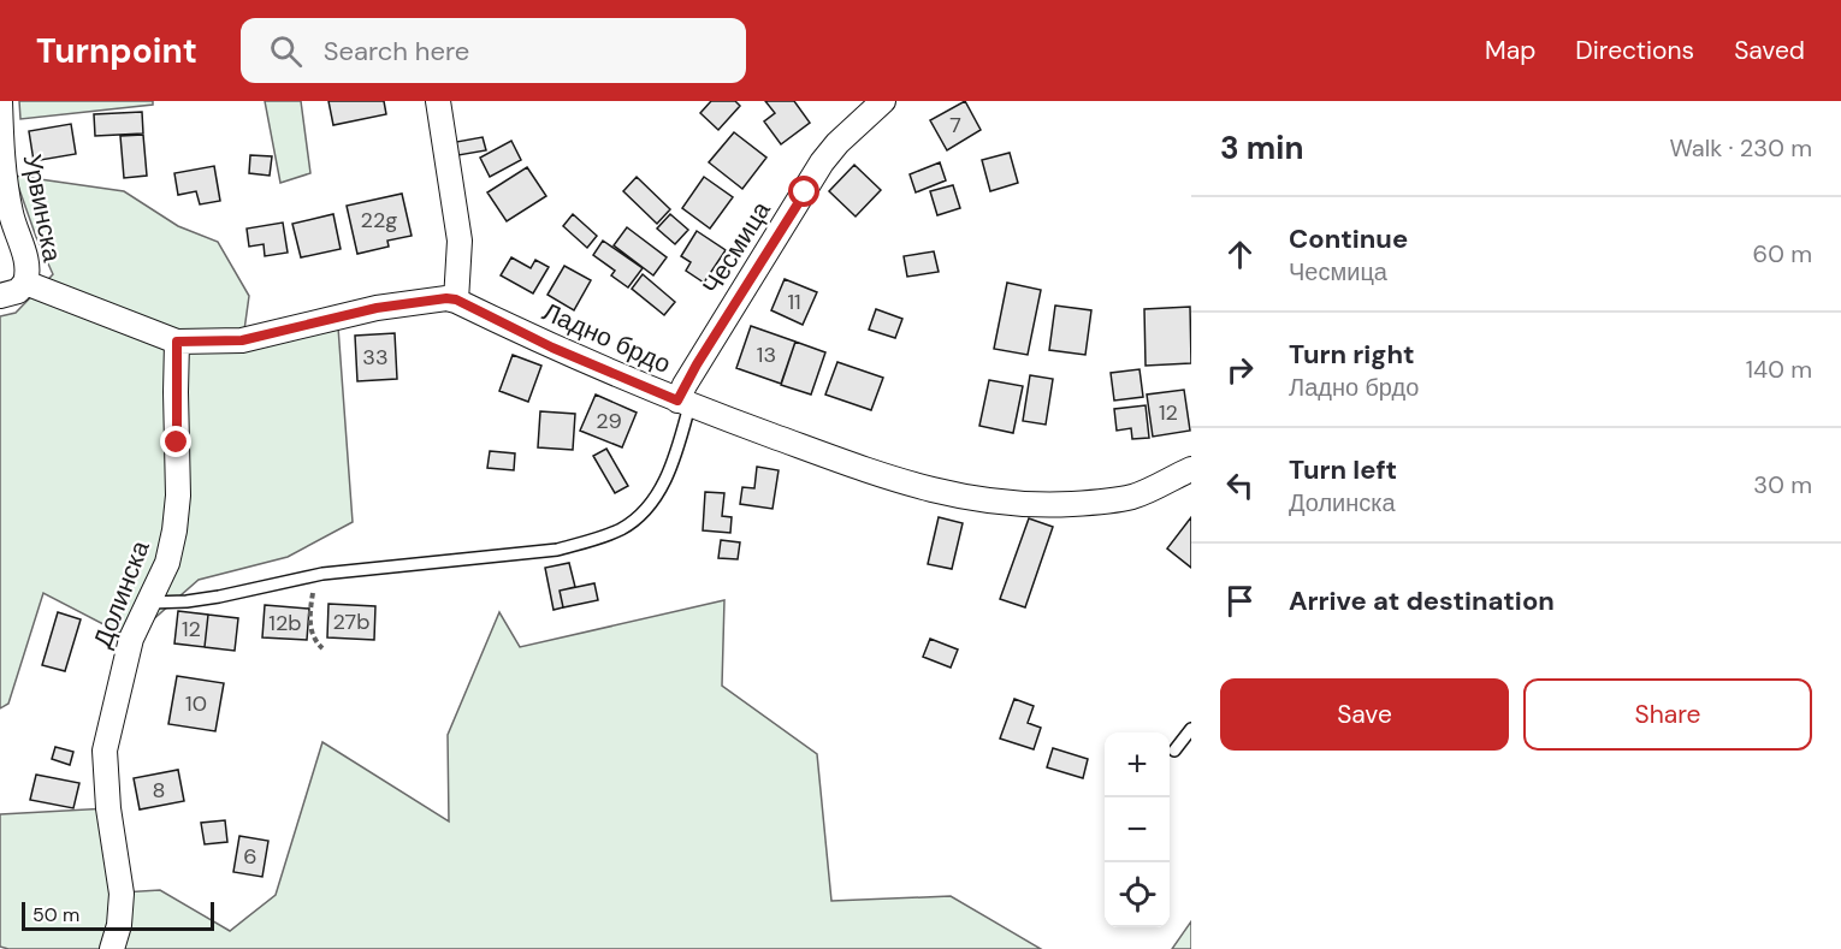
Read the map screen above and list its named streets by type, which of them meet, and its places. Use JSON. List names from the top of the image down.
{
  "streets": {
    "street": [
      "Урвинска",
      "Чесмица",
      "Ладно брдо",
      "Долинска"
    ]
  },
  "crossings": [
    ["Урвинска", "Ладно брдо"],
    ["Чесмица", "Ладно брдо"],
    ["Ладно брдо", "Долинска"]
  ],
  "house_numbers": [
    "7",
    "22g",
    "11",
    "13",
    "33",
    "12",
    "29",
    "27b",
    "12b",
    "12",
    "10",
    "8",
    "6"
  ],
  "scale_bar": "50 m",
  "page": {
    "header": "Turnpoint",
    "search": "Search here",
    "nav": ["Map", "Directions", "Saved"],
    "heading": ["3 min", "Walk · 230 m"],
    "list": [
      ["Continue", "Чесмица", "60 m"],
      ["Turn right", "Ладно брдо", "140 m"],
      ["Turn left", "Долинска", "30 m"],
      "Arrive at destination"
    ],
    "buttons": ["Save", "Share"],
    "map_buttons": ["+", "−"],
    "scale": "50 m"
  }
}
